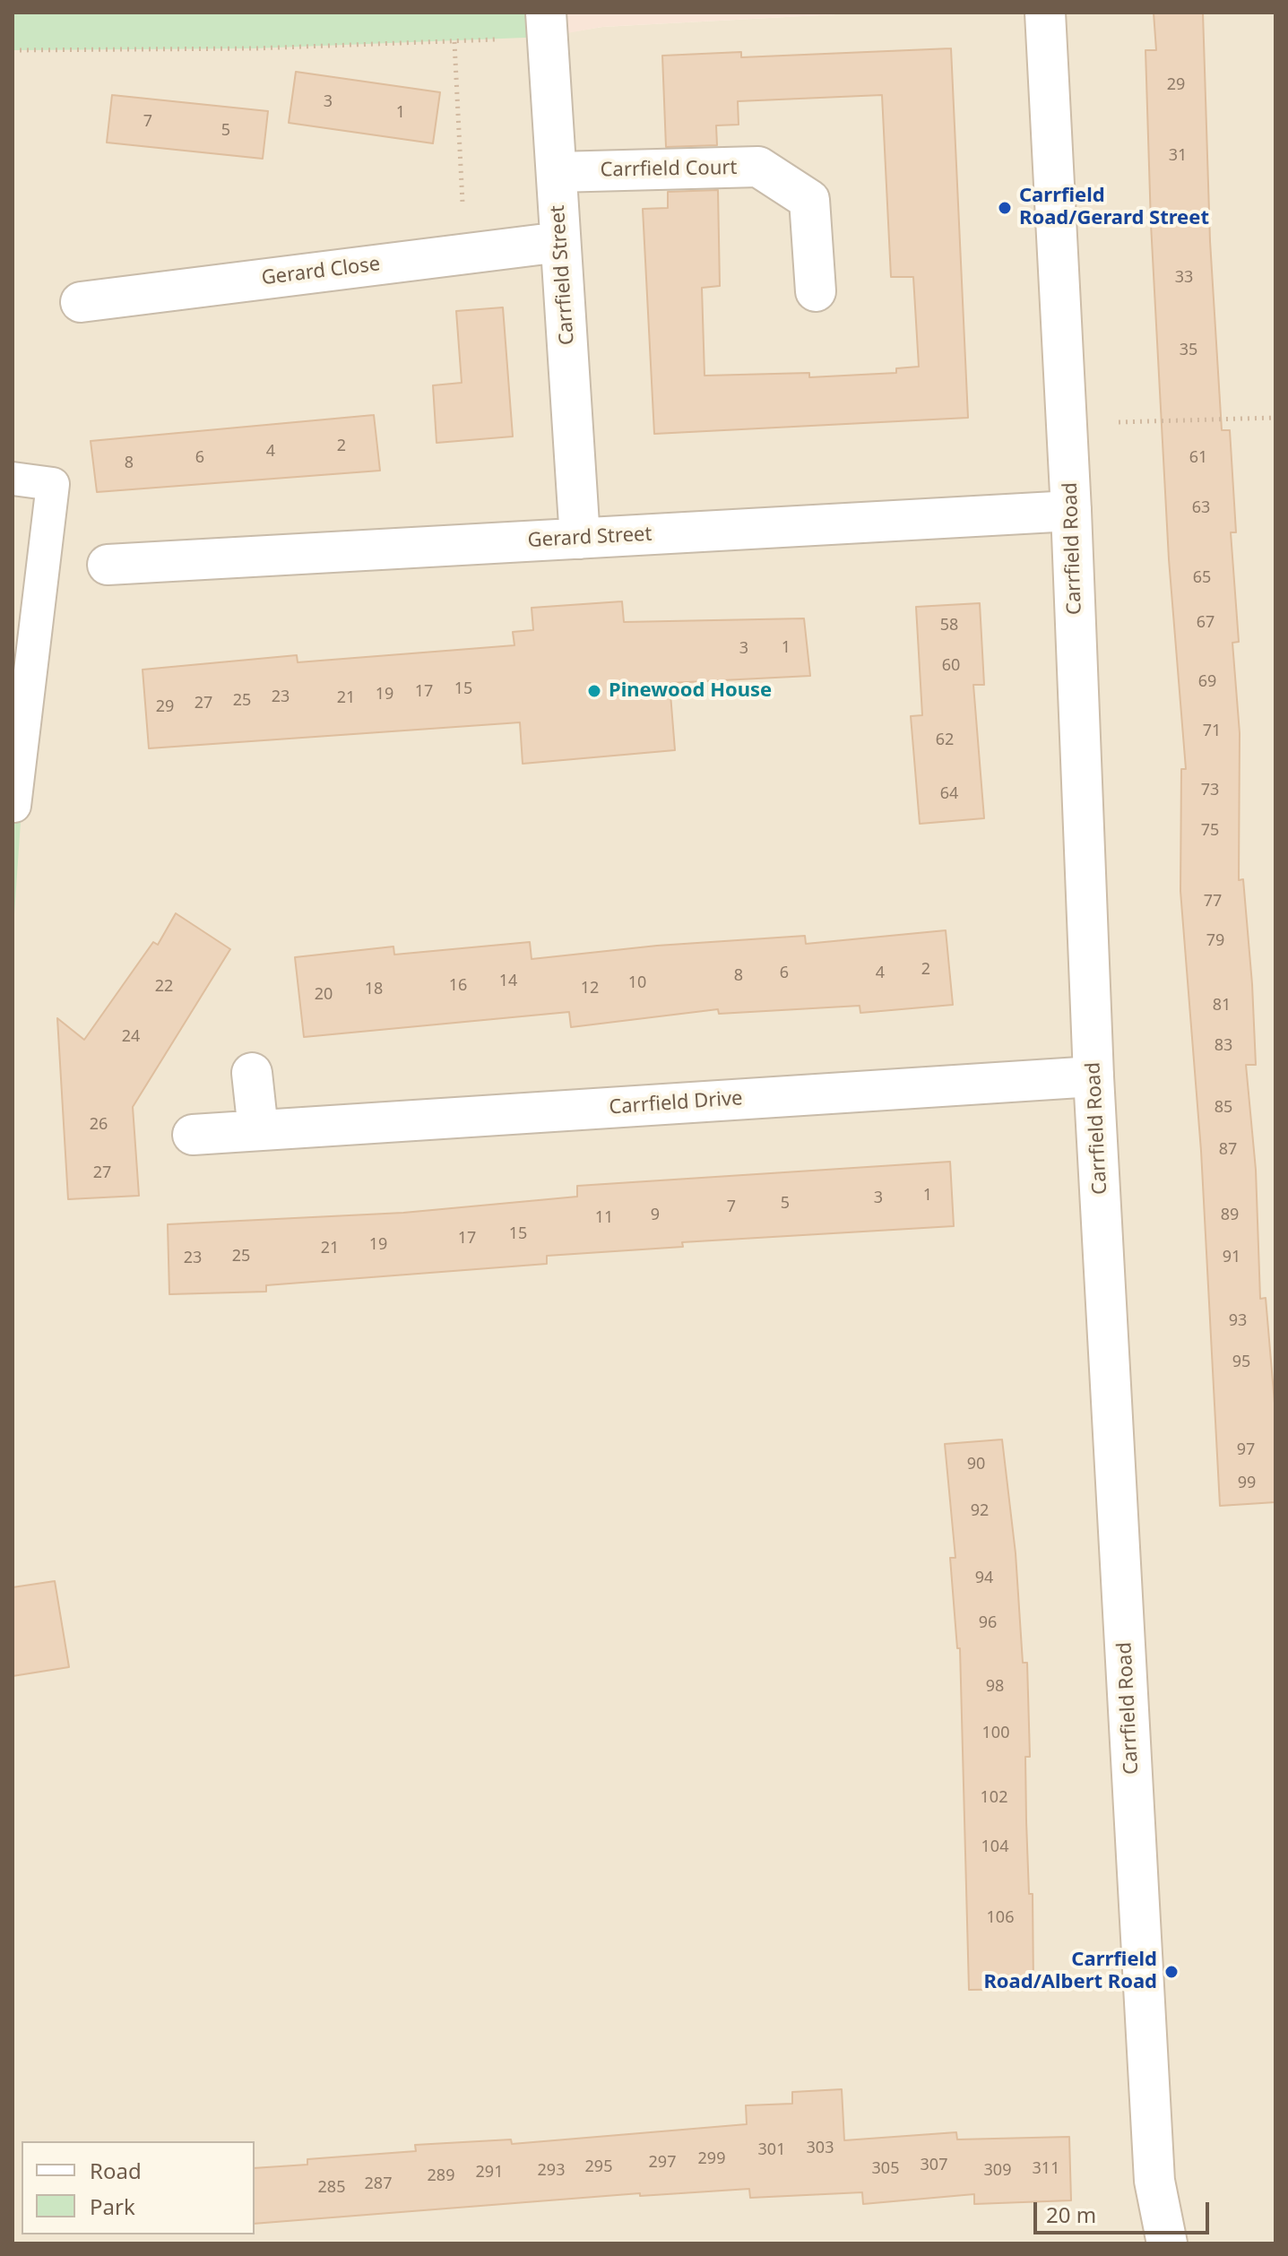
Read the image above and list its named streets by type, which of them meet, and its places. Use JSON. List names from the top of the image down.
{
  "streets": {
    "street": [
      "Carrfield Court",
      "Gerard Close",
      "Carrfield Street",
      "Gerard Street",
      "Carrfield Road",
      "Carrfield Drive"
    ]
  },
  "crossings": [
    ["Carrfield Court", "Carrfield Street"],
    ["Gerard Close", "Carrfield Street"],
    ["Carrfield Street", "Gerard Street"],
    ["Gerard Street", "Carrfield Road"],
    ["Carrfield Road", "Carrfield Drive"]
  ],
  "places": ["Carrfield Road/Gerard Street", "Pinewood House", "Carrfield Road/Albert Road"],
  "house_numbers": [
    "29",
    "3",
    "1",
    "7",
    "5",
    "31",
    "33",
    "35",
    "2",
    "4",
    "6",
    "61",
    "8",
    "63",
    "65",
    "67",
    "58",
    "1",
    "3",
    "60",
    "69",
    "15",
    "17",
    "19",
    "23",
    "21",
    "25",
    "27",
    "29",
    "71",
    "62",
    "73",
    "64",
    "75",
    "77",
    "79",
    "2",
    "6",
    "4",
    "8",
    "14",
    "10",
    "16",
    "22",
    "12",
    "18",
    "20",
    "81",
    "24",
    "83",
    "85",
    "26",
    "87",
    "27",
    "1",
    "3",
    "5",
    "7",
    "9",
    "89",
    "11",
    "15",
    "17",
    "19",
    "21",
    "25",
    "91",
    "23",
    "93",
    "95",
    "97",
    "90",
    "99",
    "92",
    "94",
    "96",
    "98",
    "100",
    "102",
    "104",
    "106",
    "303",
    "301",
    "299",
    "297",
    "307",
    "295",
    "305",
    "311",
    "293",
    "309",
    "291",
    "289",
    "287",
    "285"
  ],
  "legend": ["Road", "Park"],
  "scale_bar": "20 m"
}
